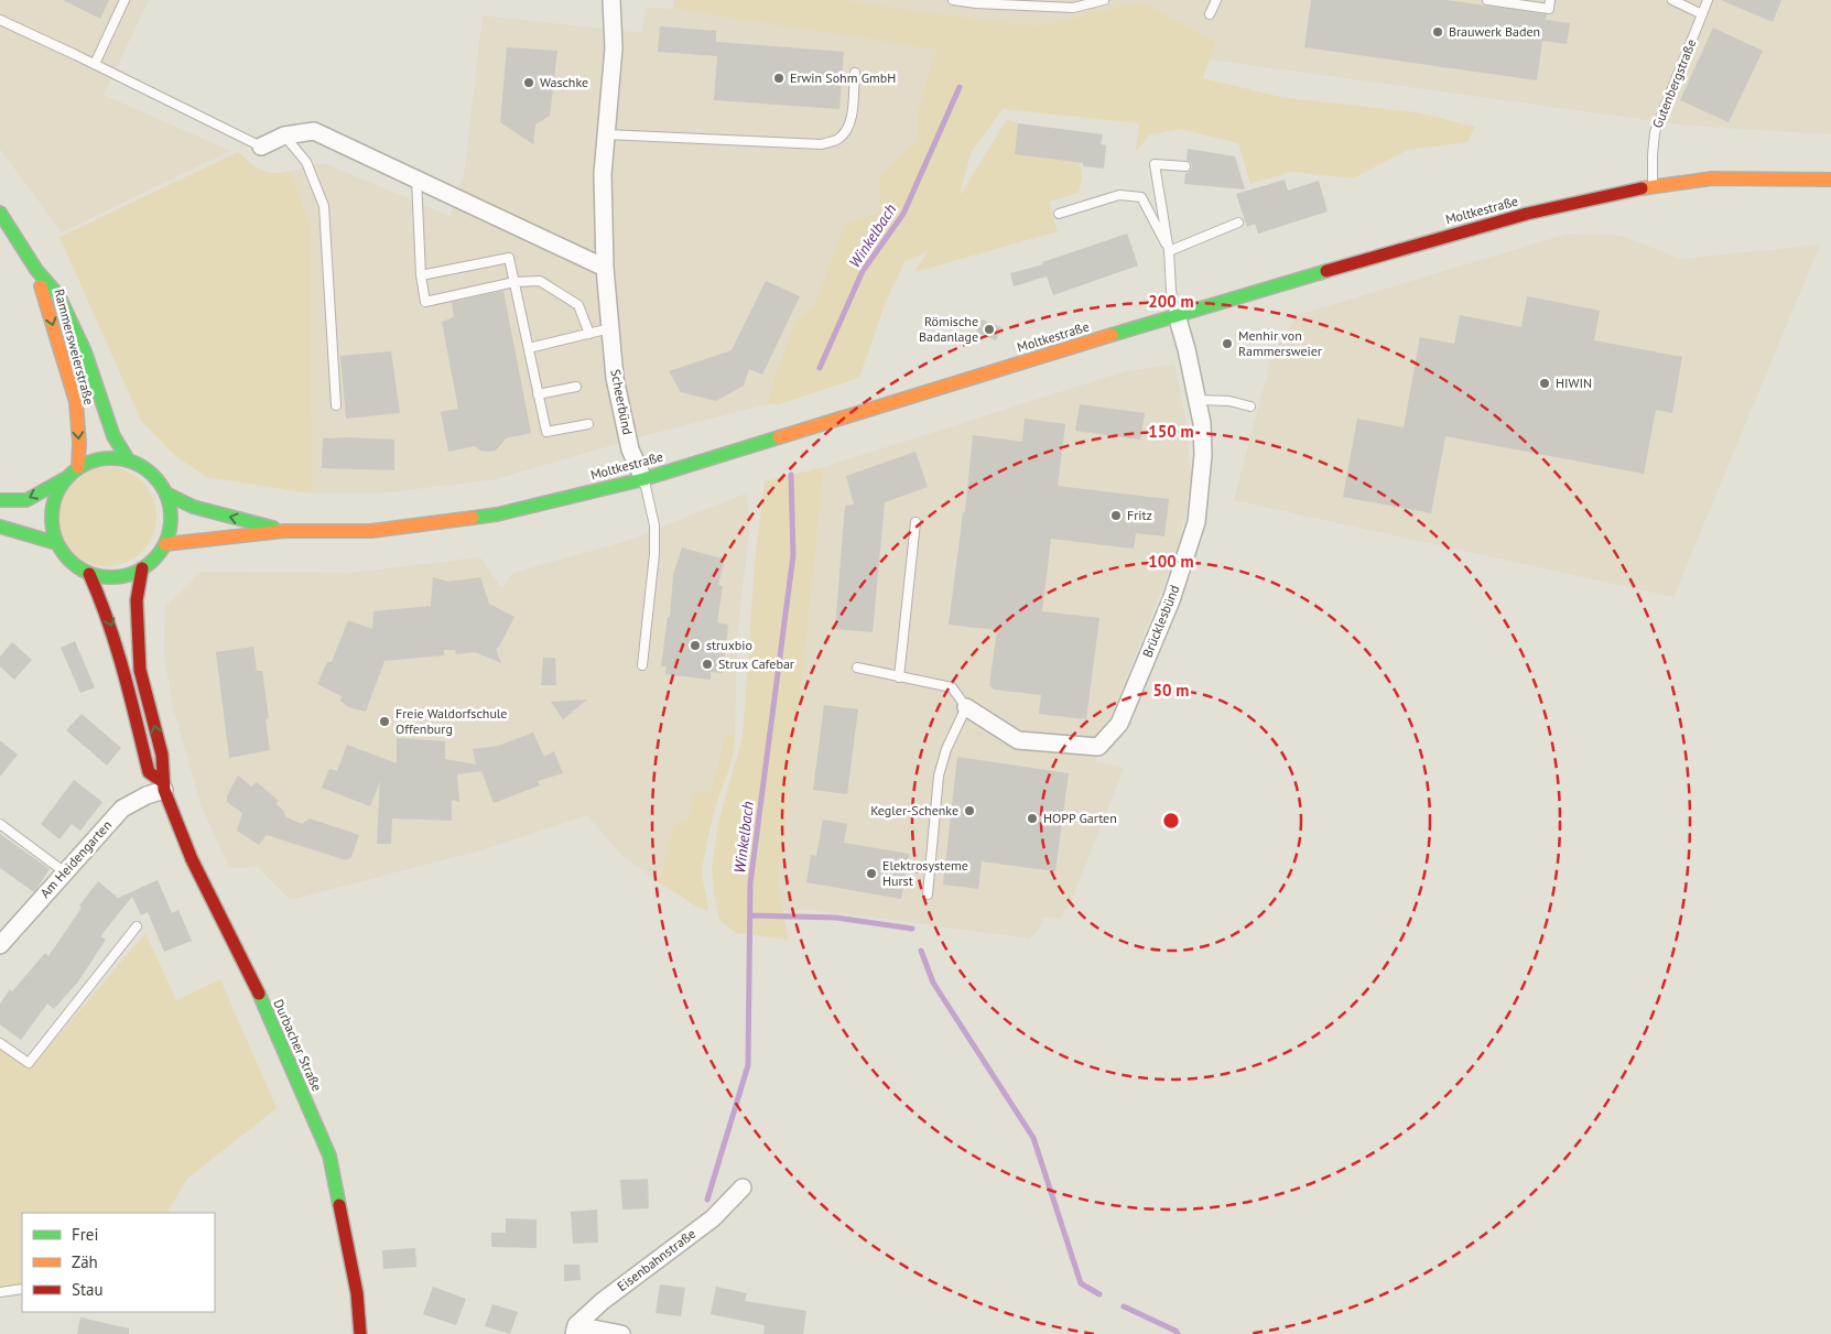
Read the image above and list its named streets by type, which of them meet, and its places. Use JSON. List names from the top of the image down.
{
  "streets": {
    "street": [
      "Moltkestraße",
      "Rammersweierstraße",
      "Scheerbünd",
      "Brücklesbünd",
      "Am Heidengarten",
      "Durbacher Straße",
      "Eisenbahnstraße"
    ],
    "lane": ["Gutenbergstraße"]
  },
  "crossings": [
    ["Gutenbergstraße", "Moltkestraße"],
    ["Moltkestraße", "Rammersweierstraße"],
    ["Moltkestraße", "Scheerbünd"],
    ["Moltkestraße", "Brücklesbünd"],
    ["Moltkestraße", "Durbacher Straße"],
    ["Rammersweierstraße", "Durbacher Straße"],
    ["Am Heidengarten", "Durbacher Straße"]
  ],
  "water": ["Winkelbach"],
  "places": [
    "Brauwerk Baden",
    "Erwin Sohm GmbH",
    "Waschke",
    "Römische Badanlage",
    "Menhir von Rammersweier",
    "HIWIN",
    "Fritz",
    "struxbio",
    "Strux Cafebar",
    "Freie Waldorfschule Offenburg",
    "Kegler-Schenke",
    "HOPP Garten",
    "Elektrosysteme Hurst"
  ],
  "legend": ["Frei", "Zäh", "Stau"],
  "rings": [
    "200 m",
    "150 m",
    "100 m",
    "50 m"
  ]
}
